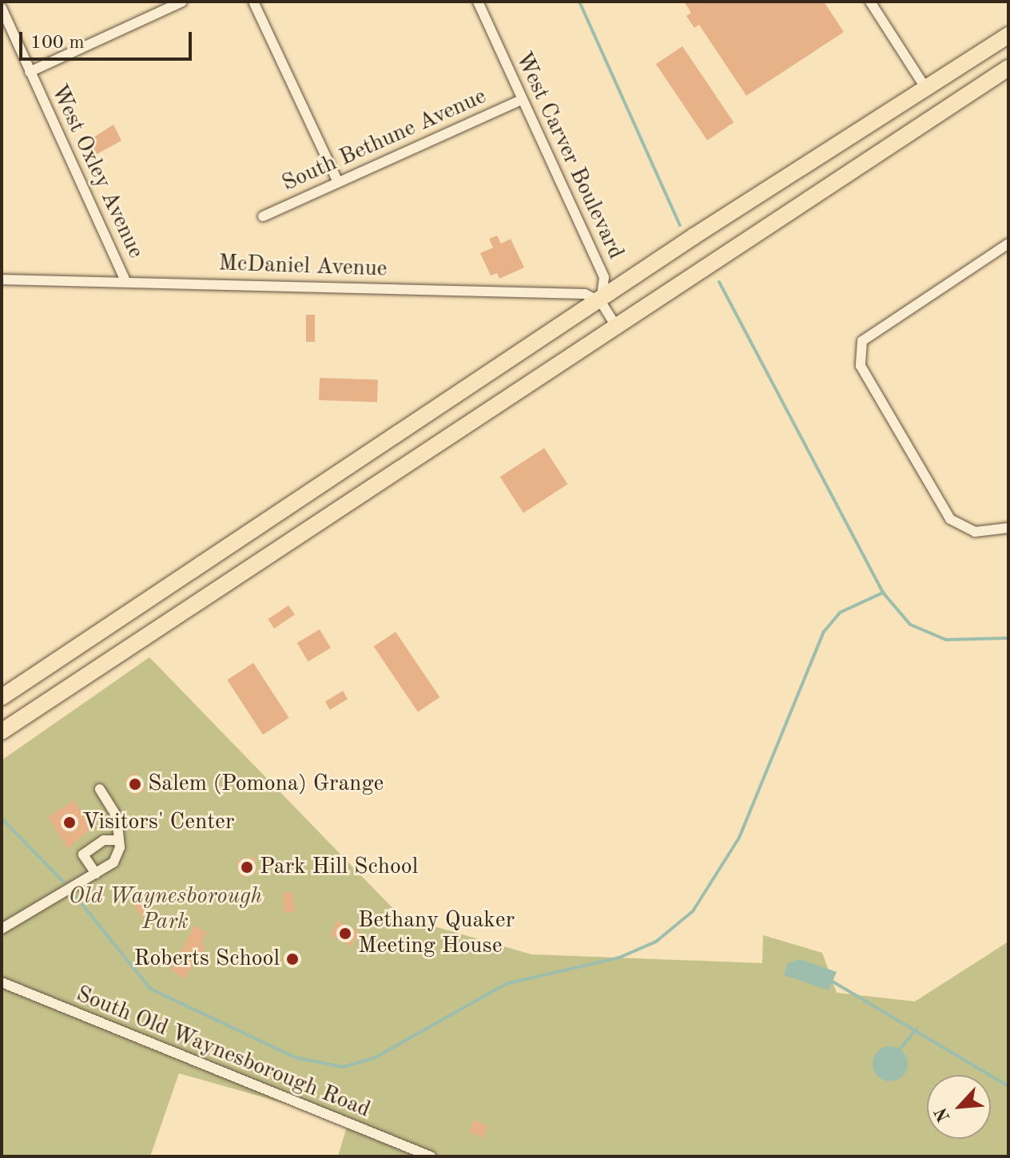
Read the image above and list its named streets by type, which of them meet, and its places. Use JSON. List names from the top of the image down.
{
  "streets": {
    "street": [
      "South Bethune Avenue",
      "West Carver Boulevard",
      "West Oxley Avenue",
      "McDaniel Avenue",
      "South Old Waynesborough Road"
    ]
  },
  "crossings": [
    ["South Bethune Avenue", "West Carver Boulevard"],
    ["West Carver Boulevard", "McDaniel Avenue"],
    ["West Oxley Avenue", "McDaniel Avenue"]
  ],
  "parks": ["Old Waynesborough Park"],
  "places": [
    "Salem (Pomona) Grange",
    "Visitors' Center",
    "Park Hill School",
    "Bethany Quaker Meeting House",
    "Roberts School"
  ],
  "scale_bar": "100 m",
  "north": "bottom left"
}
